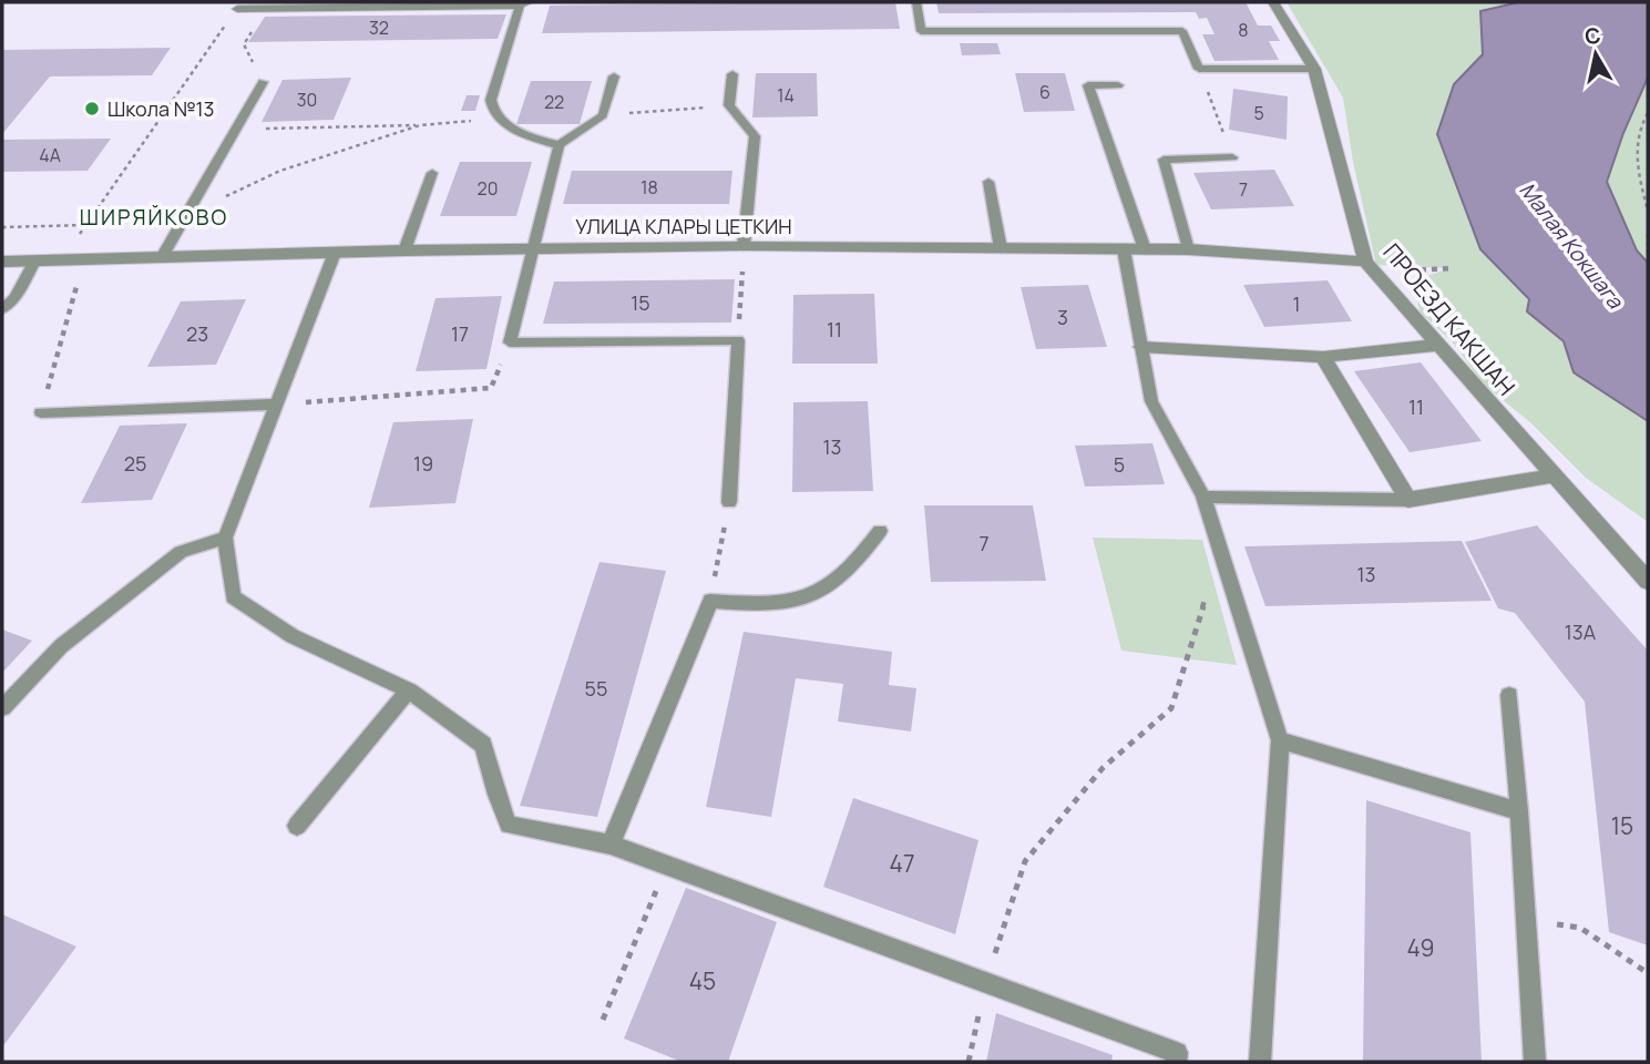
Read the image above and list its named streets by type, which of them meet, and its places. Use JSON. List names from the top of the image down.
{
  "streets": {
    "street": ["УЛИЦА КЛАРЫ ЦЕТКИН", "ПРОЕЗД КАКШАН"]
  },
  "crossings": [
    ["УЛИЦА КЛАРЫ ЦЕТКИН", "ПРОЕЗД КАКШАН"]
  ],
  "districts": ["ШИРЯЙКОВО"],
  "water": ["Малая Кокшага"],
  "places": ["Школа №13"],
  "house_numbers": [
    "32",
    "8",
    "6",
    "14",
    "30",
    "22",
    "5",
    "4А",
    "18",
    "20",
    "7",
    "15",
    "1",
    "3",
    "11",
    "23",
    "17",
    "11",
    "13",
    "25",
    "19",
    "5",
    "7",
    "13",
    "13А",
    "55",
    "15",
    "47",
    "49",
    "45"
  ],
  "north": "top"
}
